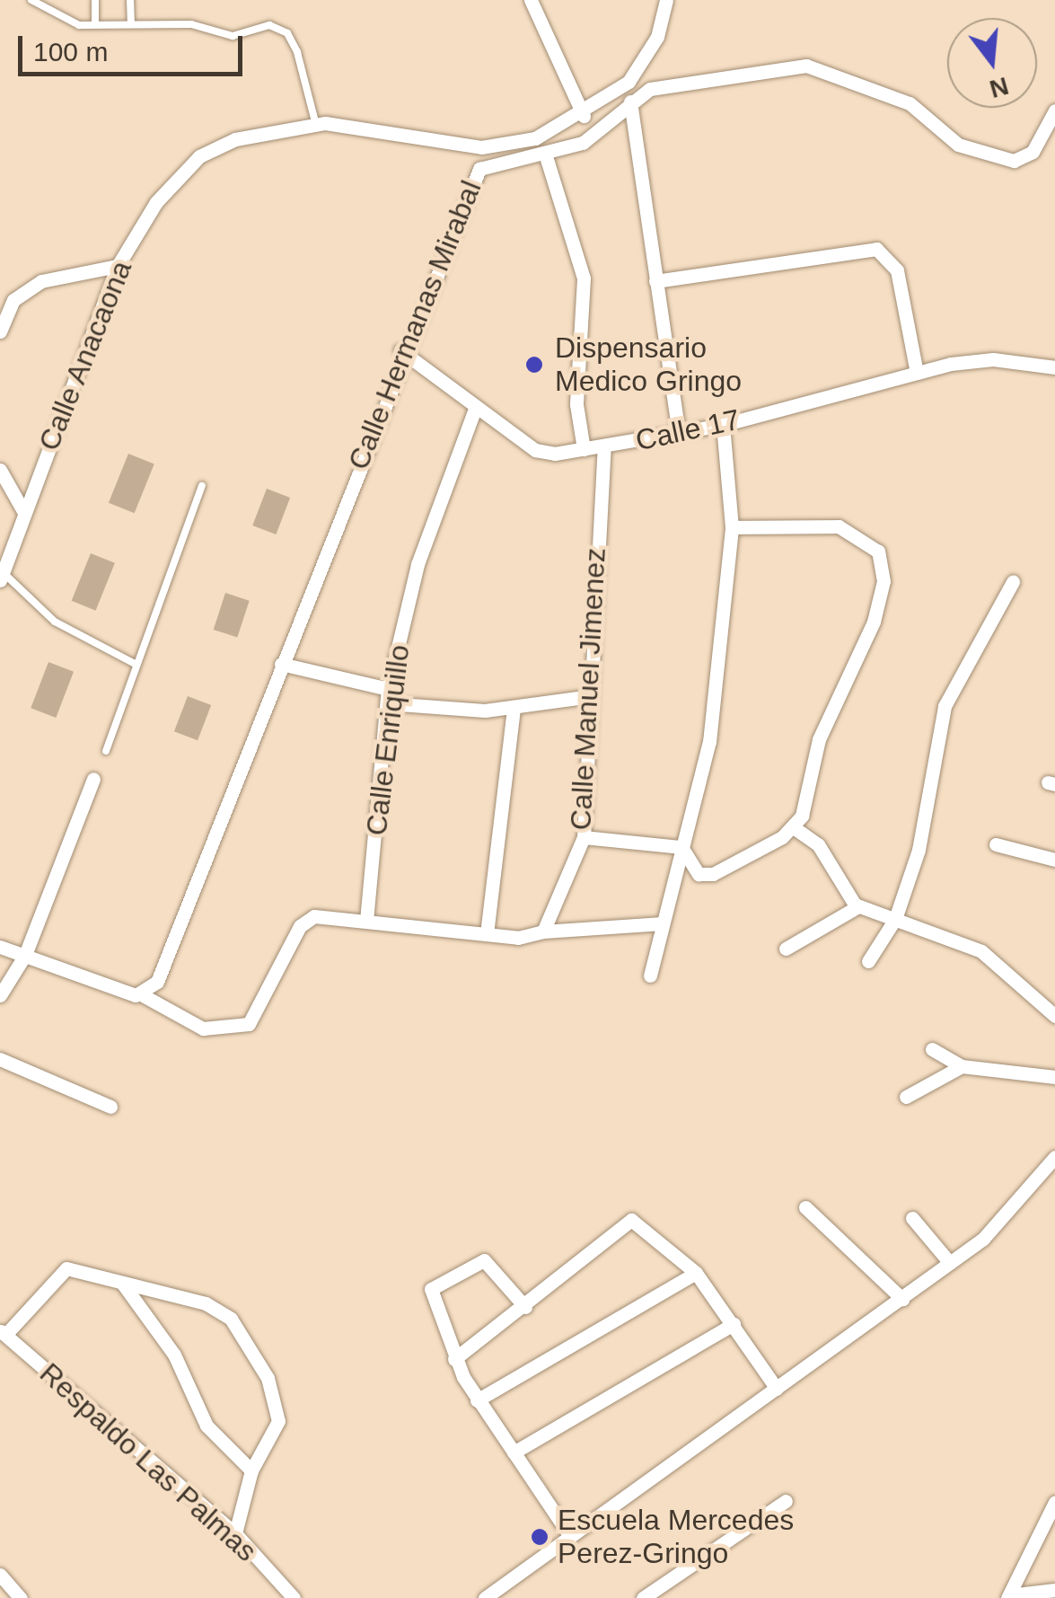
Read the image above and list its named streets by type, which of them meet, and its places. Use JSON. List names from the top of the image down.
{
  "streets": {
    "street": [
      "Calle Hermanas Mirabal",
      "Calle Anacaona",
      "Calle 17",
      "Calle Manuel Jimenez",
      "Calle Enriquillo",
      "Respaldo Las Palmas"
    ]
  },
  "crossings": [
    ["Calle Hermanas Mirabal", "Calle 17"],
    ["Calle 17", "Calle Manuel Jimenez"],
    ["Calle 17", "Calle Enriquillo"]
  ],
  "places": ["Dispensario Medico Gringo", "Escuela Mercedes Perez-Gringo"],
  "scale_bar": "100 m",
  "north": "bottom"
}
